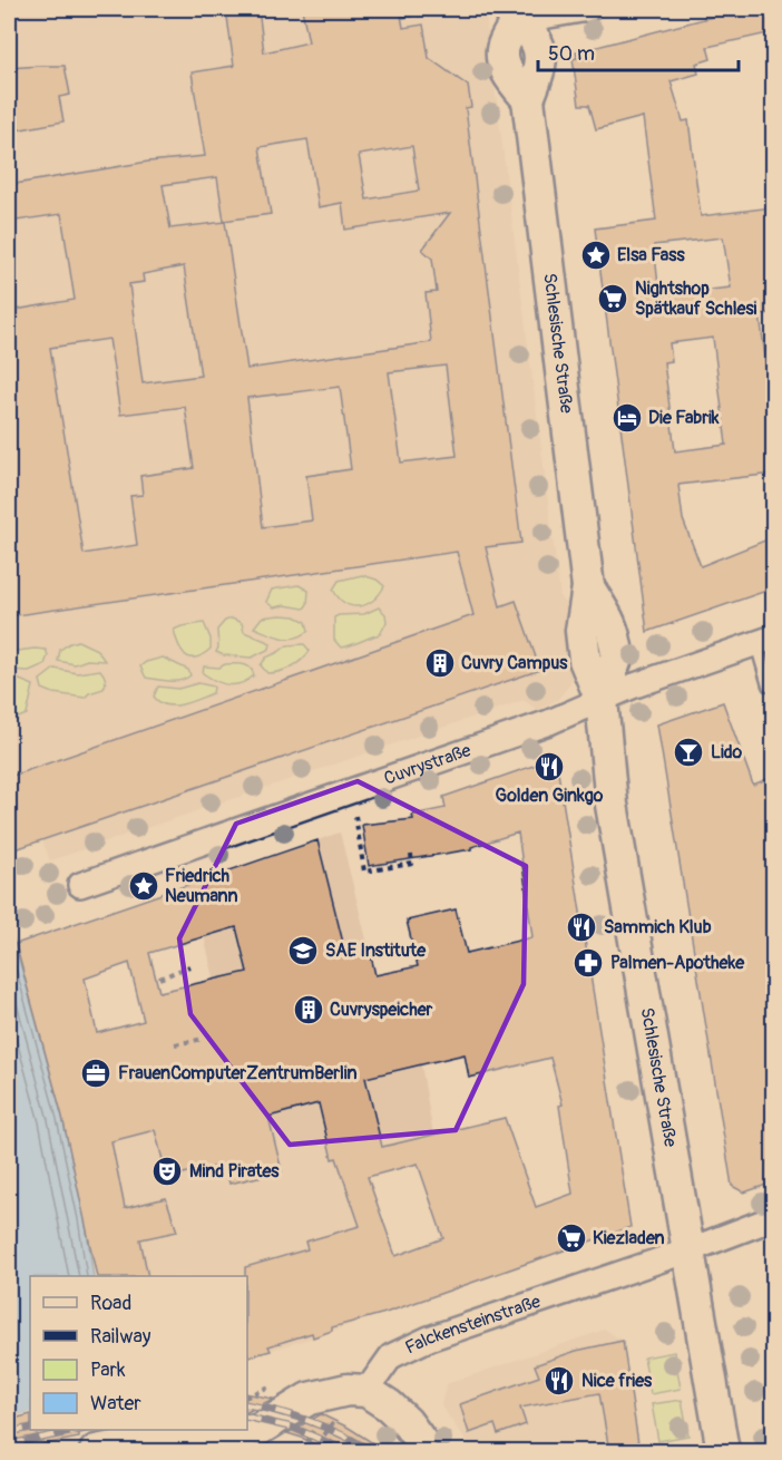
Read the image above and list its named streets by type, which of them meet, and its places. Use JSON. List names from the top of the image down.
{
  "streets": {
    "main road": ["Schlesische Straße"],
    "street": ["Cuvrystraße", "Falckensteinstraße"]
  },
  "crossings": [
    ["Schlesische Straße", "Cuvrystraße"],
    ["Schlesische Straße", "Falckensteinstraße"]
  ],
  "places": {
    "place": ["Elsa Fass", "Friedrich Neumann"],
    "supermarket": ["Nightshop Spätkauf Schlesi", "Kiezladen"],
    "hotel": ["Die Fabrik"],
    "building": ["Cuvry Campus", "Cuvryspeicher"],
    "bar": ["Lido"],
    "restaurant": ["Golden Ginkgo", "Sammich Klub", "Nice fries"],
    "school or university": ["SAE Institute"],
    "pharmacy": ["Palmen-Apotheke"],
    "office": ["FrauenComputerZentrumBerlin"],
    "theatre": ["Mind Pirates"]
  },
  "legend": [
    "Road",
    "Railway",
    "Park",
    "Water"
  ],
  "scale_bar": "50 m"
}
